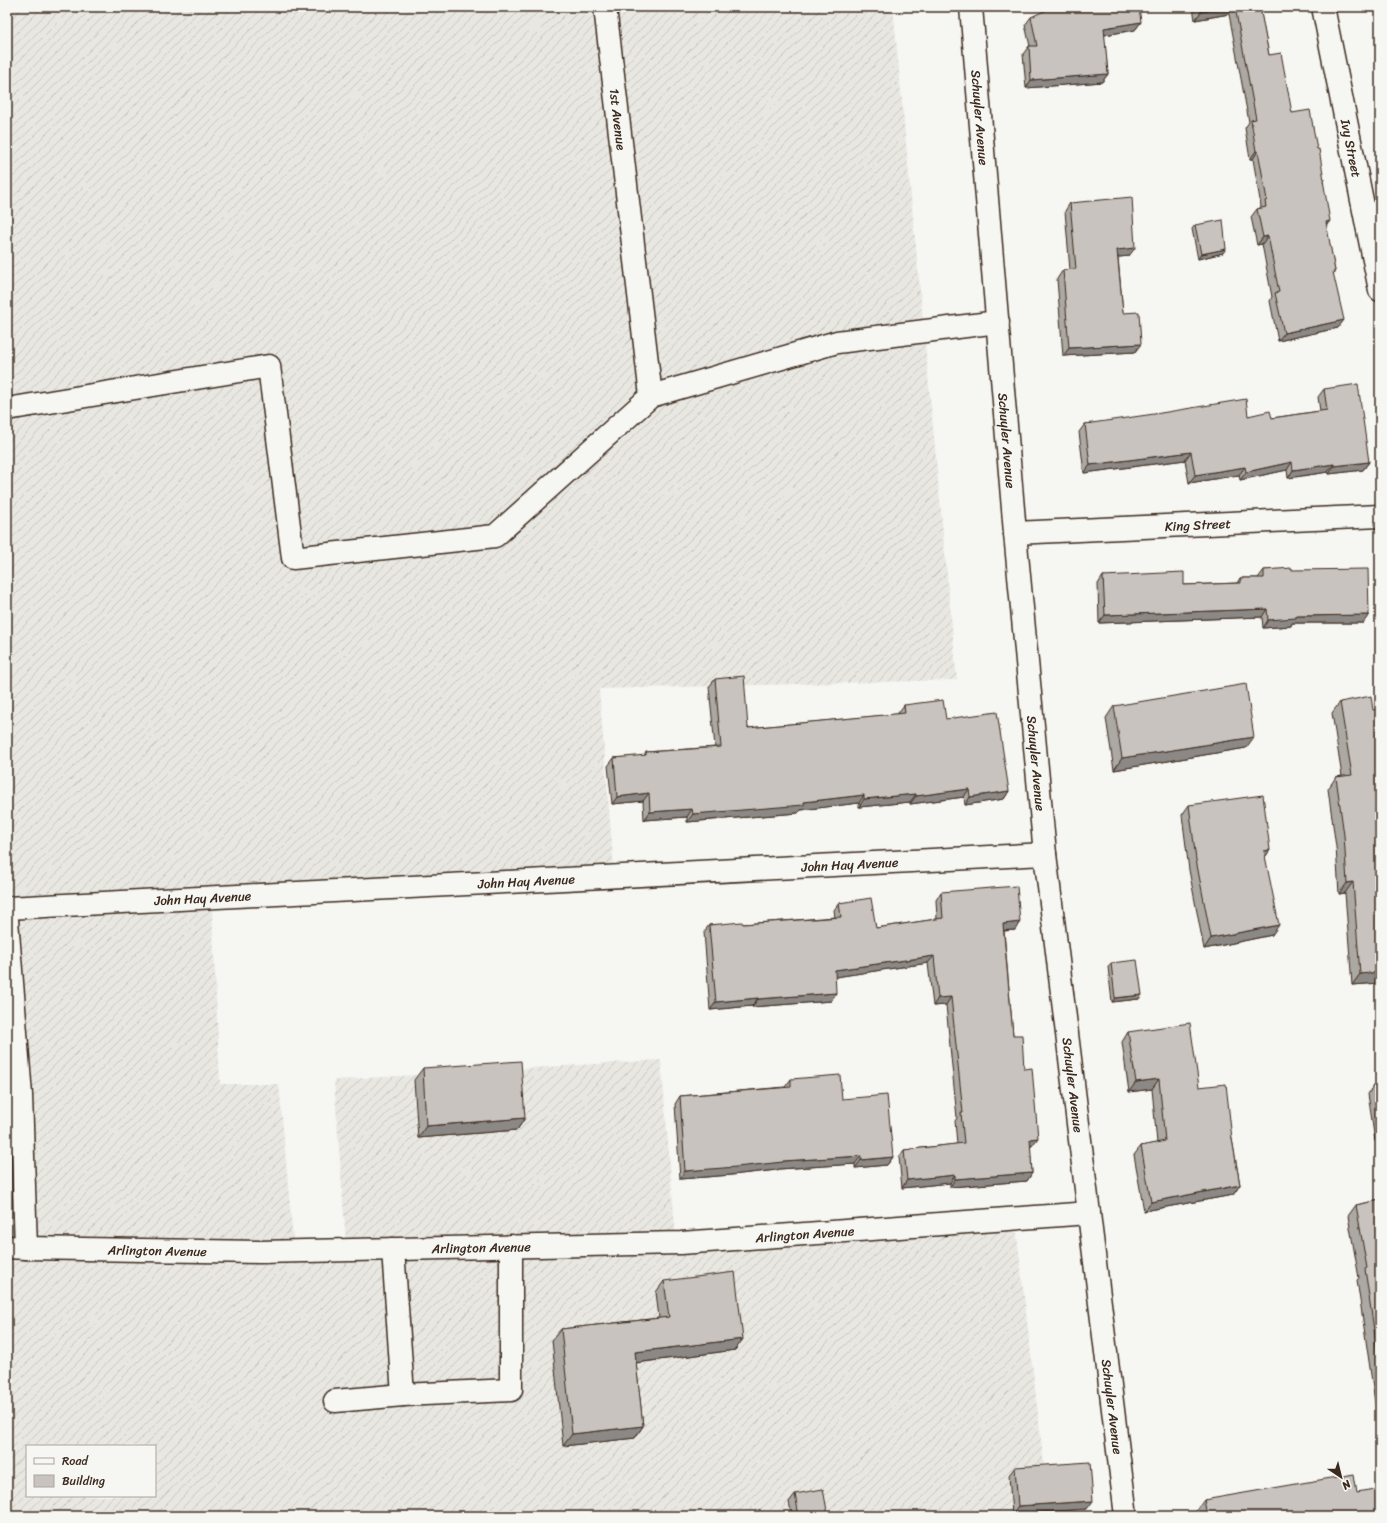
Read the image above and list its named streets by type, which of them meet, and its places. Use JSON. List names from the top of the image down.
{
  "streets": {
    "street": [
      "Schuyler Avenue",
      "1st Avenue",
      "Ivy Street",
      "King Street",
      "John Hay Avenue",
      "Arlington Avenue"
    ]
  },
  "crossings": [
    ["Schuyler Avenue", "King Street"],
    ["Schuyler Avenue", "John Hay Avenue"],
    ["Schuyler Avenue", "Arlington Avenue"]
  ],
  "legend": ["Road", "Building"],
  "north": "bottom right"
}
